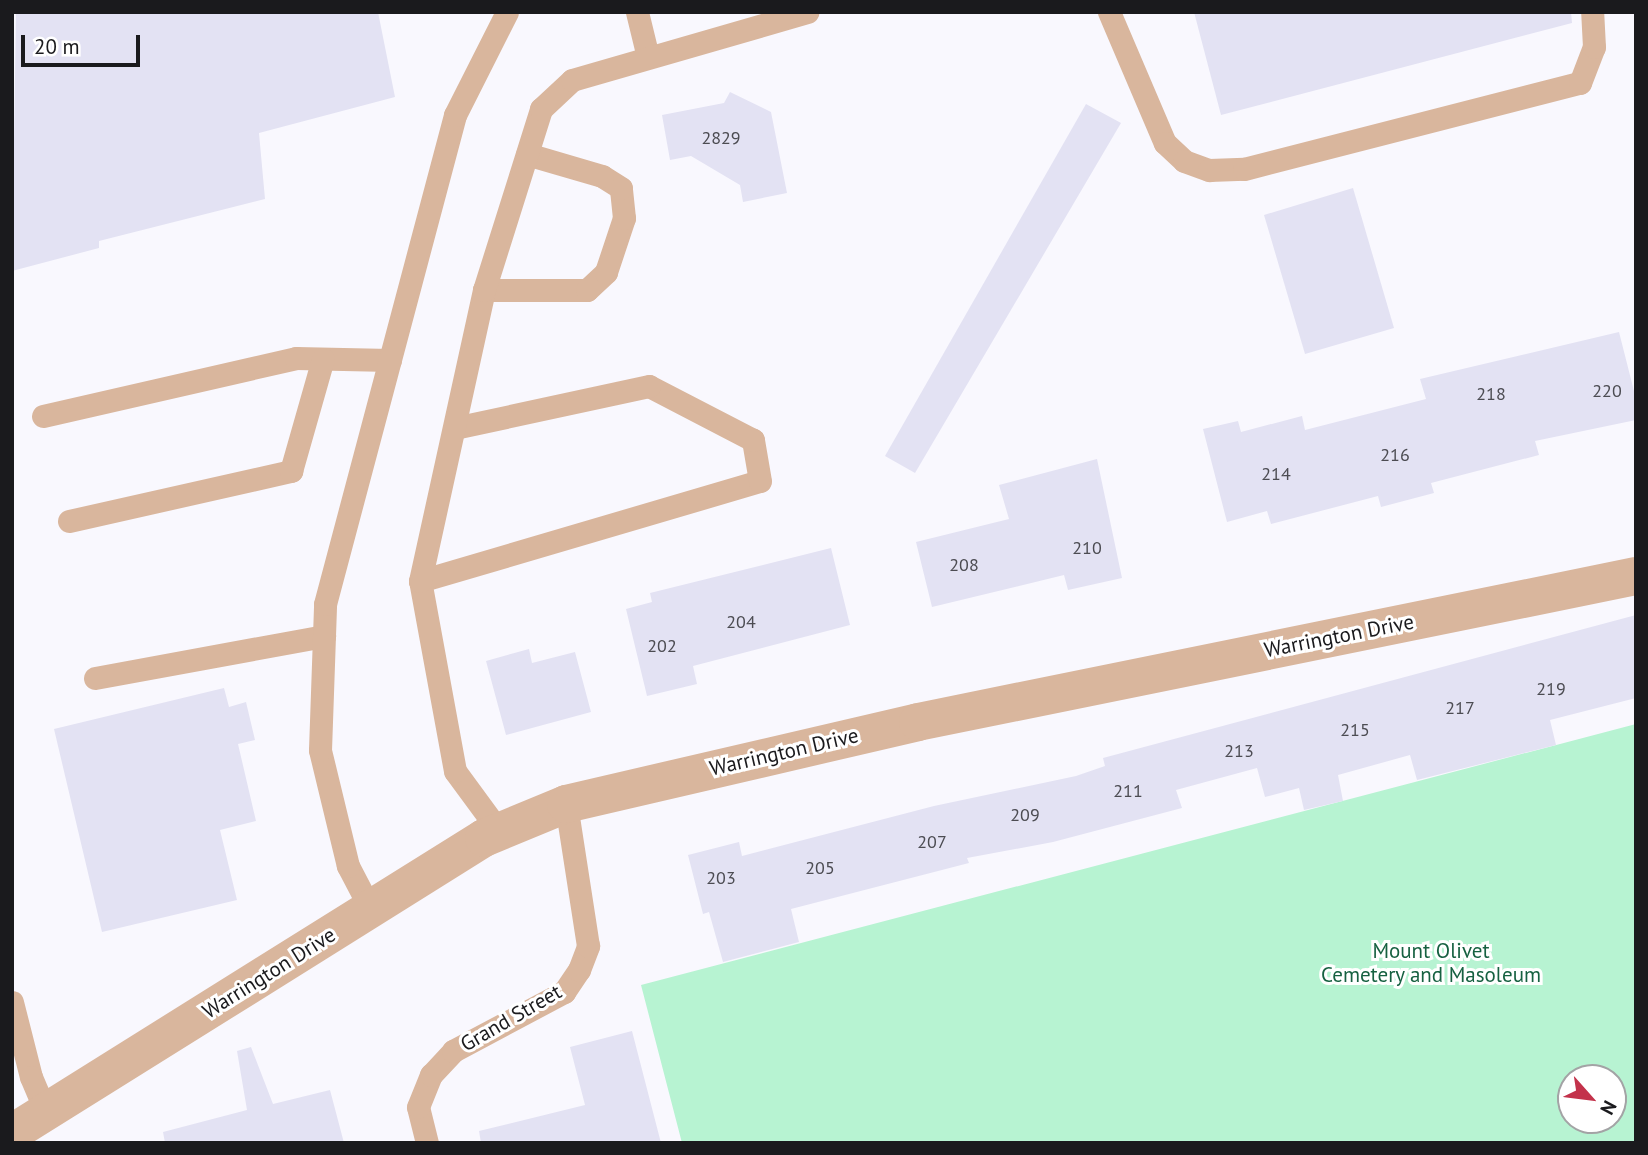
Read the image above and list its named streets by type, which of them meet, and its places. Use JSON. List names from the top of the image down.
{
  "streets": {
    "street": ["Warrington Drive"],
    "lane": ["Grand Street"]
  },
  "crossings": [
    ["Warrington Drive", "Grand Street"]
  ],
  "parks": ["Mount Olivet Cemetery and Masoleum"],
  "house_numbers": [
    "2829",
    "220",
    "218",
    "216",
    "214",
    "210",
    "208",
    "204",
    "202",
    "219",
    "217",
    "215",
    "213",
    "211",
    "209",
    "207",
    "205",
    "203"
  ],
  "scale_bar": "20 m",
  "north": "bottom right"
}
